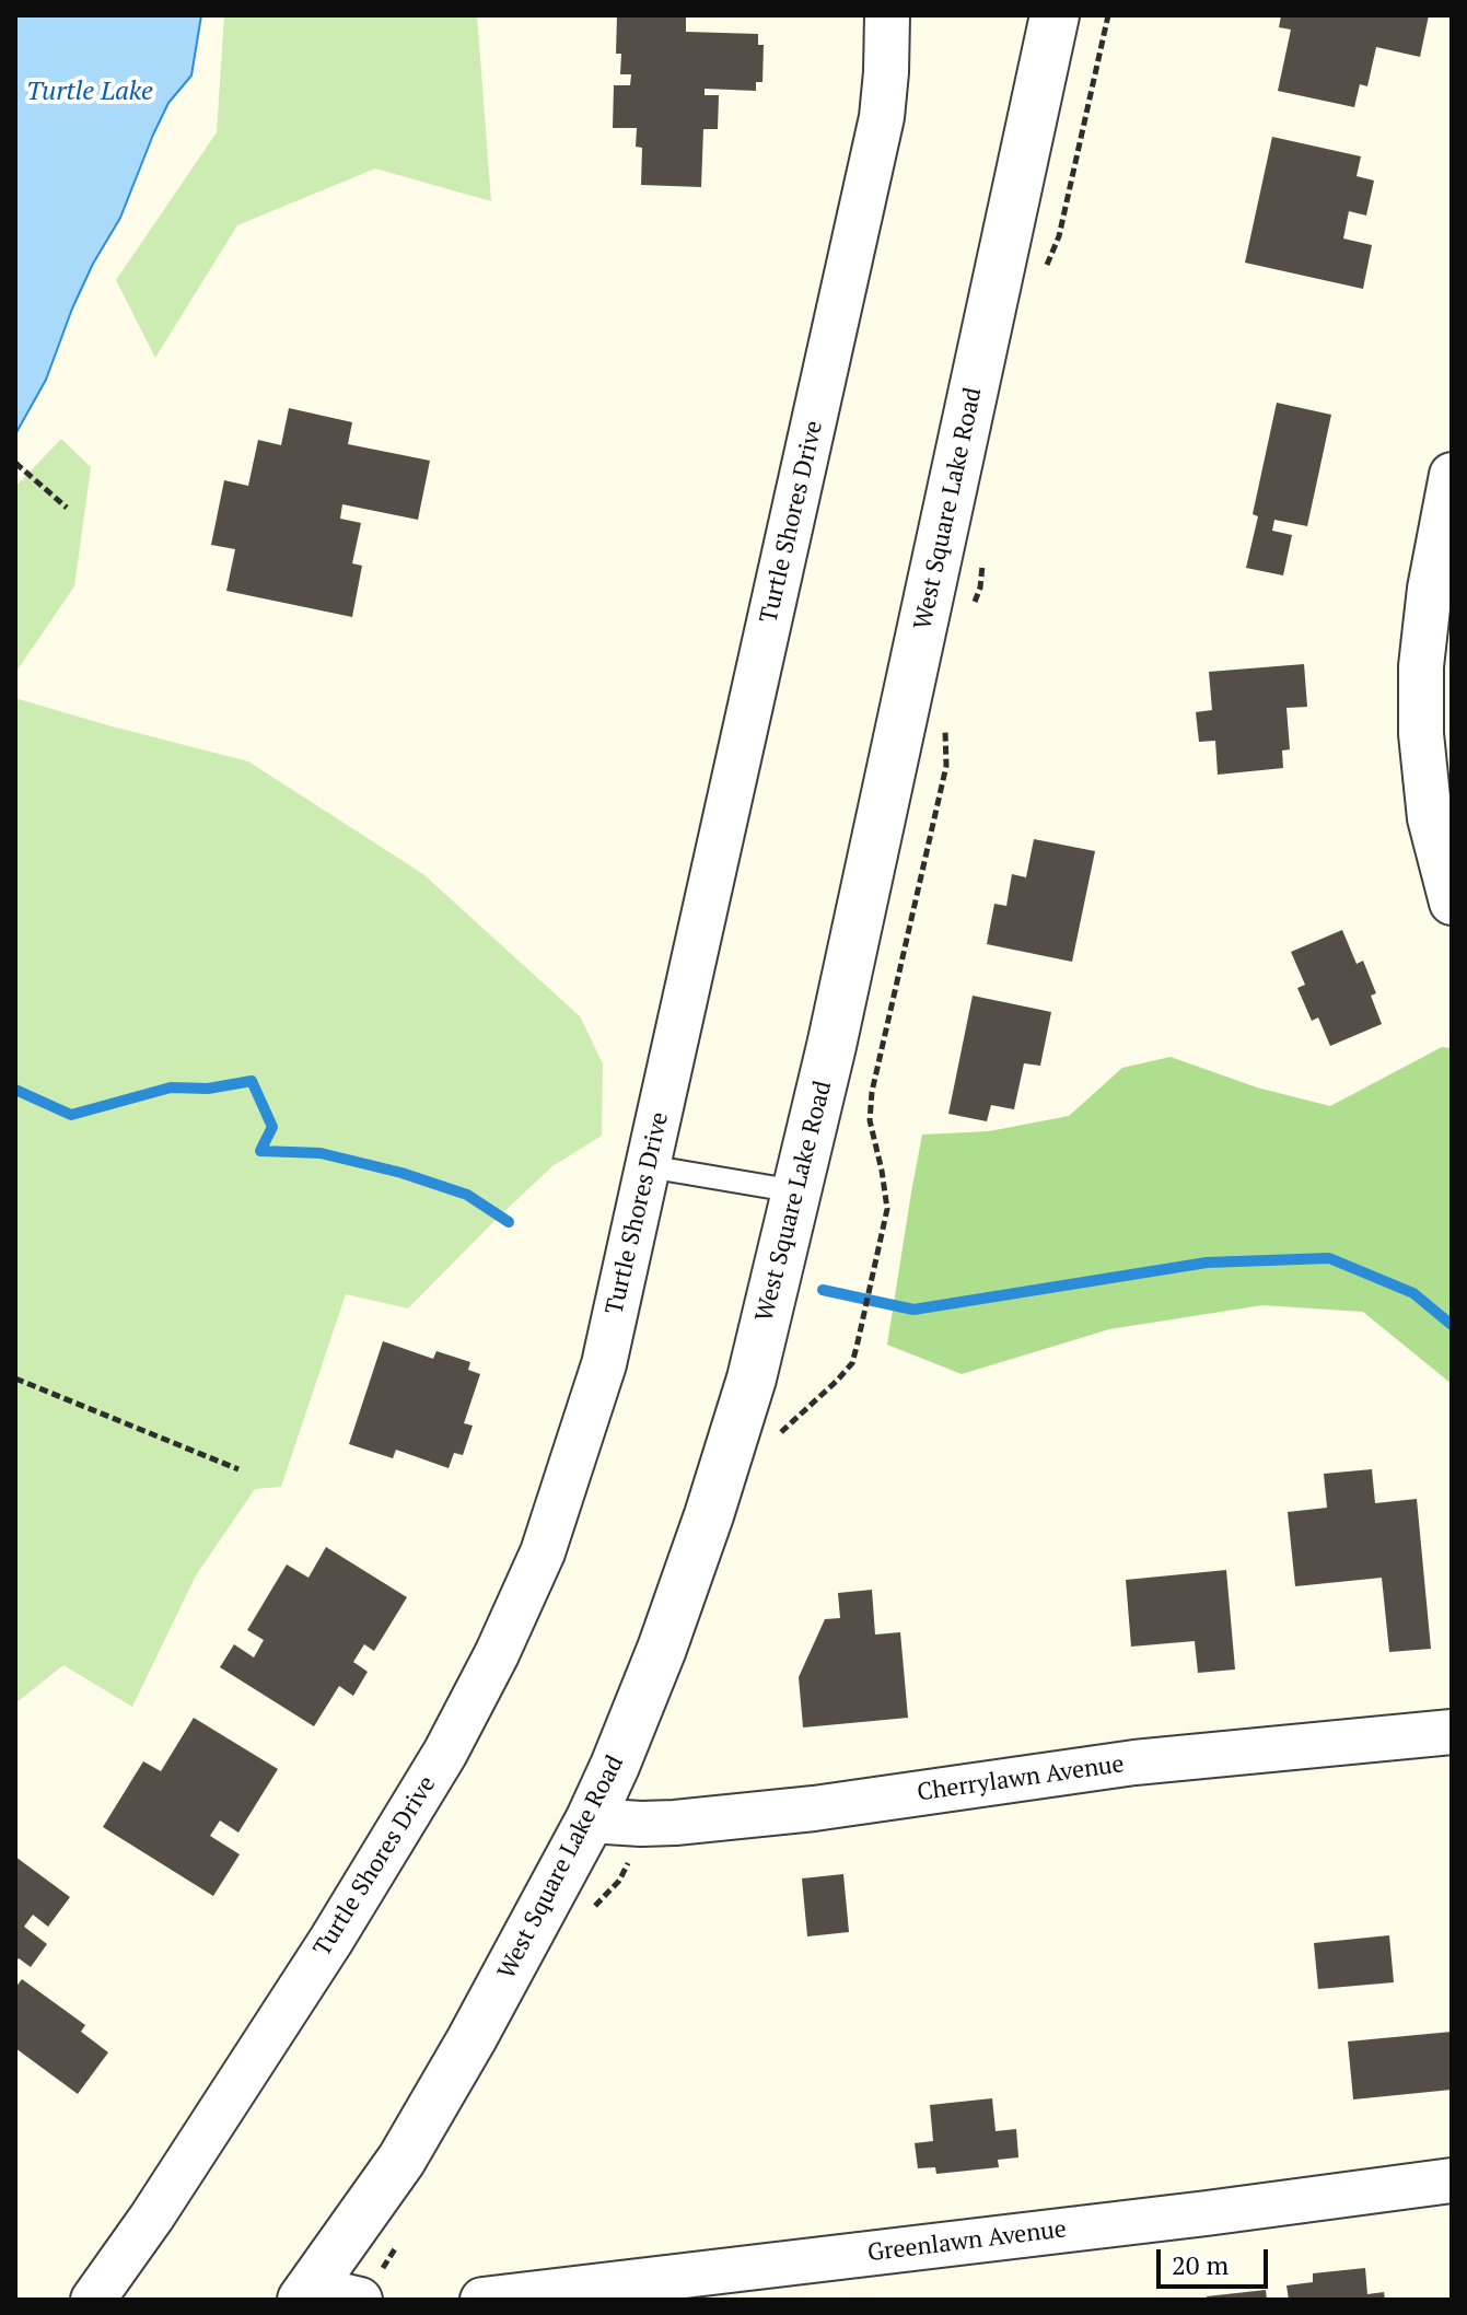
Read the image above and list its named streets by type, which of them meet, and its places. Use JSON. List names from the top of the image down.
{
  "streets": {
    "street": [
      "West Square Lake Road",
      "Turtle Shores Drive",
      "Cherrylawn Avenue",
      "Greenlawn Avenue"
    ]
  },
  "crossings": [
    ["West Square Lake Road", "Cherrylawn Avenue"]
  ],
  "water": ["Turtle Lake"],
  "scale_bar": "20 m"
}
